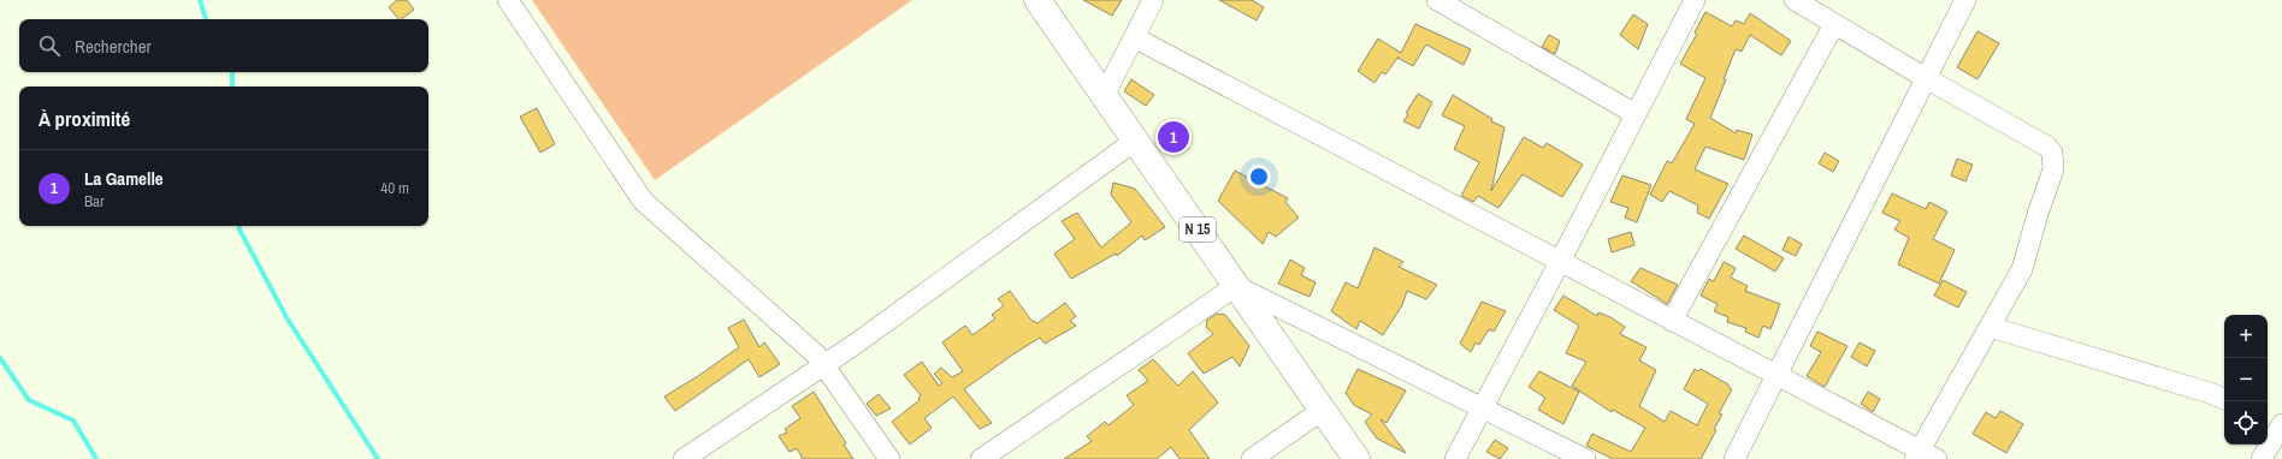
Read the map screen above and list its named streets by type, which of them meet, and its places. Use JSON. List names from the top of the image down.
{
  "streets": {
    "main road": ["N 15"]
  },
  "page": {
    "search": "Rechercher",
    "heading": "À proximité",
    "pins": "1",
    "list": [
      {
        "mark": "1",
        "name": "La Gamelle",
        "note": "Bar",
        "value": "40 m"
      }
    ],
    "map_buttons": ["+", "−"]
  }
}
